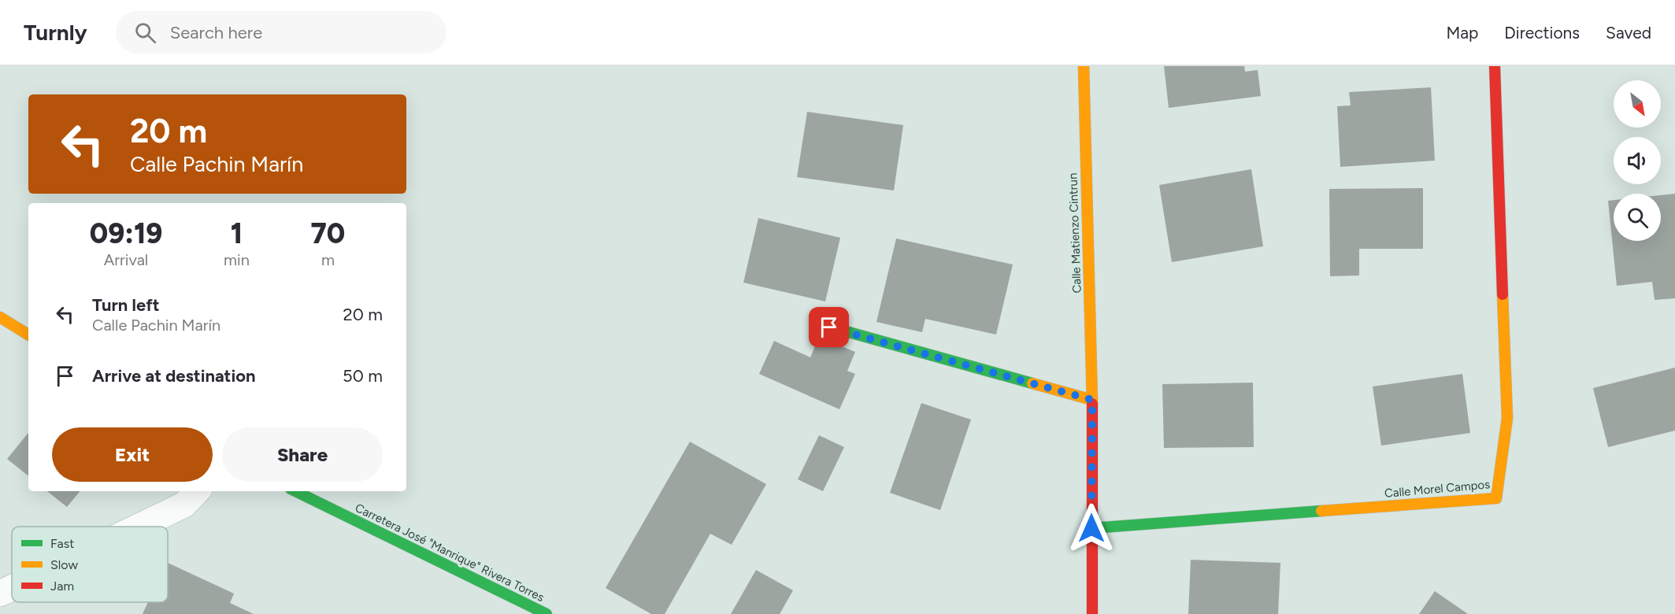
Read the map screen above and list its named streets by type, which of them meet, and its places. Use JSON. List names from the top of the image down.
{
  "streets": {
    "street": ["Calle Matienzo Cintrun", "Calle Morel Campos", "Carretera José \"Manrique\" Rivera Torres"]
  },
  "crossings": [
    ["Calle Matienzo Cintrun", "Calle Morel Campos"]
  ],
  "legend": ["Fast", "Slow", "Jam"],
  "north": "bottom right",
  "page": {
    "header": "Turnly",
    "search": "Search here",
    "nav": ["Map", "Directions", "Saved"],
    "turn": ["20 m", "Calle Pachin Marín"],
    "eta": [
      "09:19",
      "Arrival",
      "1",
      "min",
      "70",
      "m"
    ],
    "list": [
      {
        "name": "Turn left",
        "note": "Calle Pachin Marín",
        "value": "20 m"
      },
      {
        "name": "Arrive at destination",
        "value": "50 m"
      }
    ],
    "buttons": ["Exit", "Share"]
  }
}
